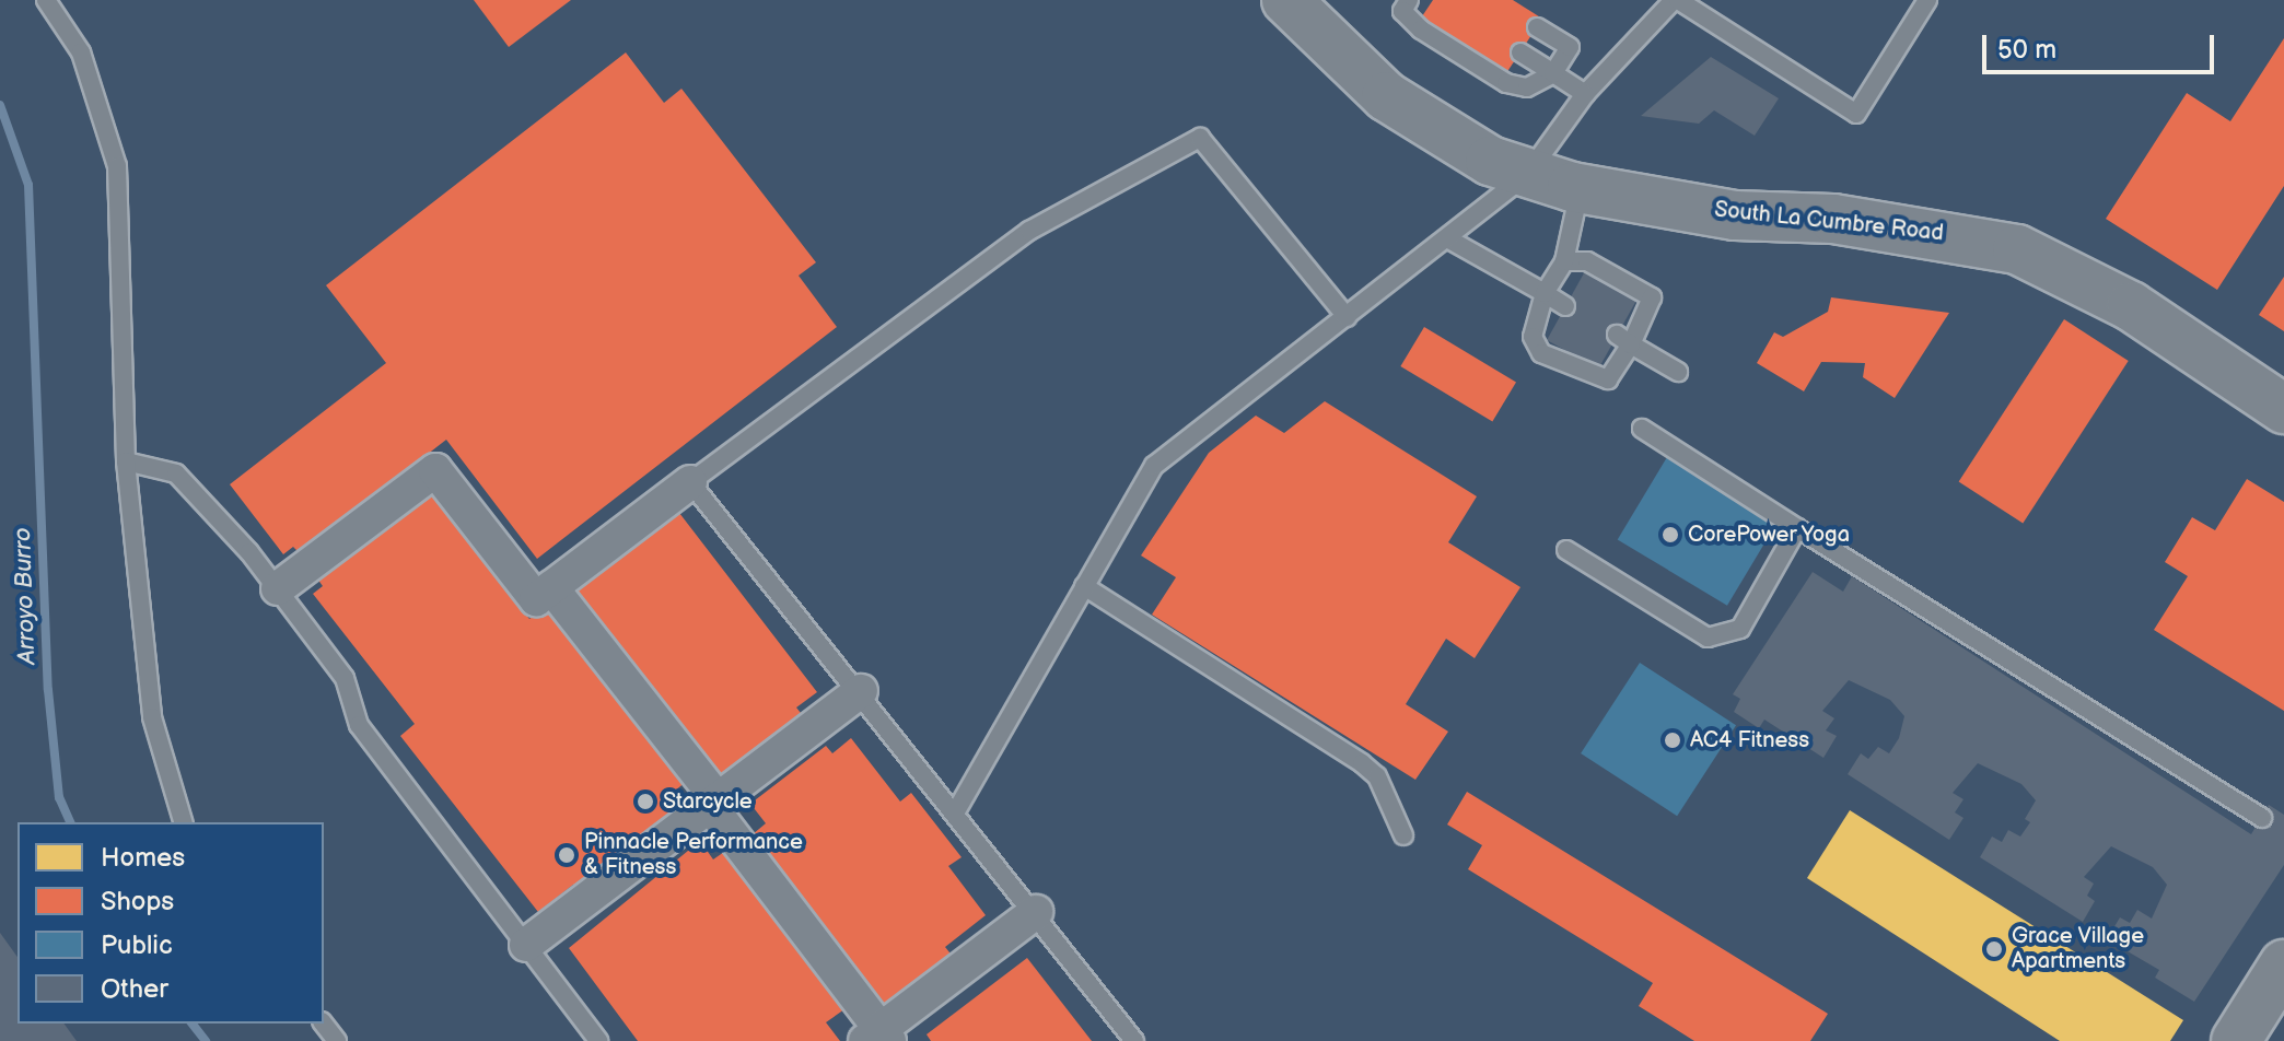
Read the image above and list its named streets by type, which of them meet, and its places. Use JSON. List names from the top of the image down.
{
  "streets": {
    "main road": ["South La Cumbre Road"]
  },
  "water": ["Arroyo Burro"],
  "places": [
    "CorePower Yoga",
    "AC4 Fitness",
    "Starcycle",
    "Pinnacle Performance & Fitness",
    "Grace Village Apartments"
  ],
  "legend": [
    "Homes",
    "Shops",
    "Public",
    "Other"
  ],
  "scale_bar": "50 m"
}
